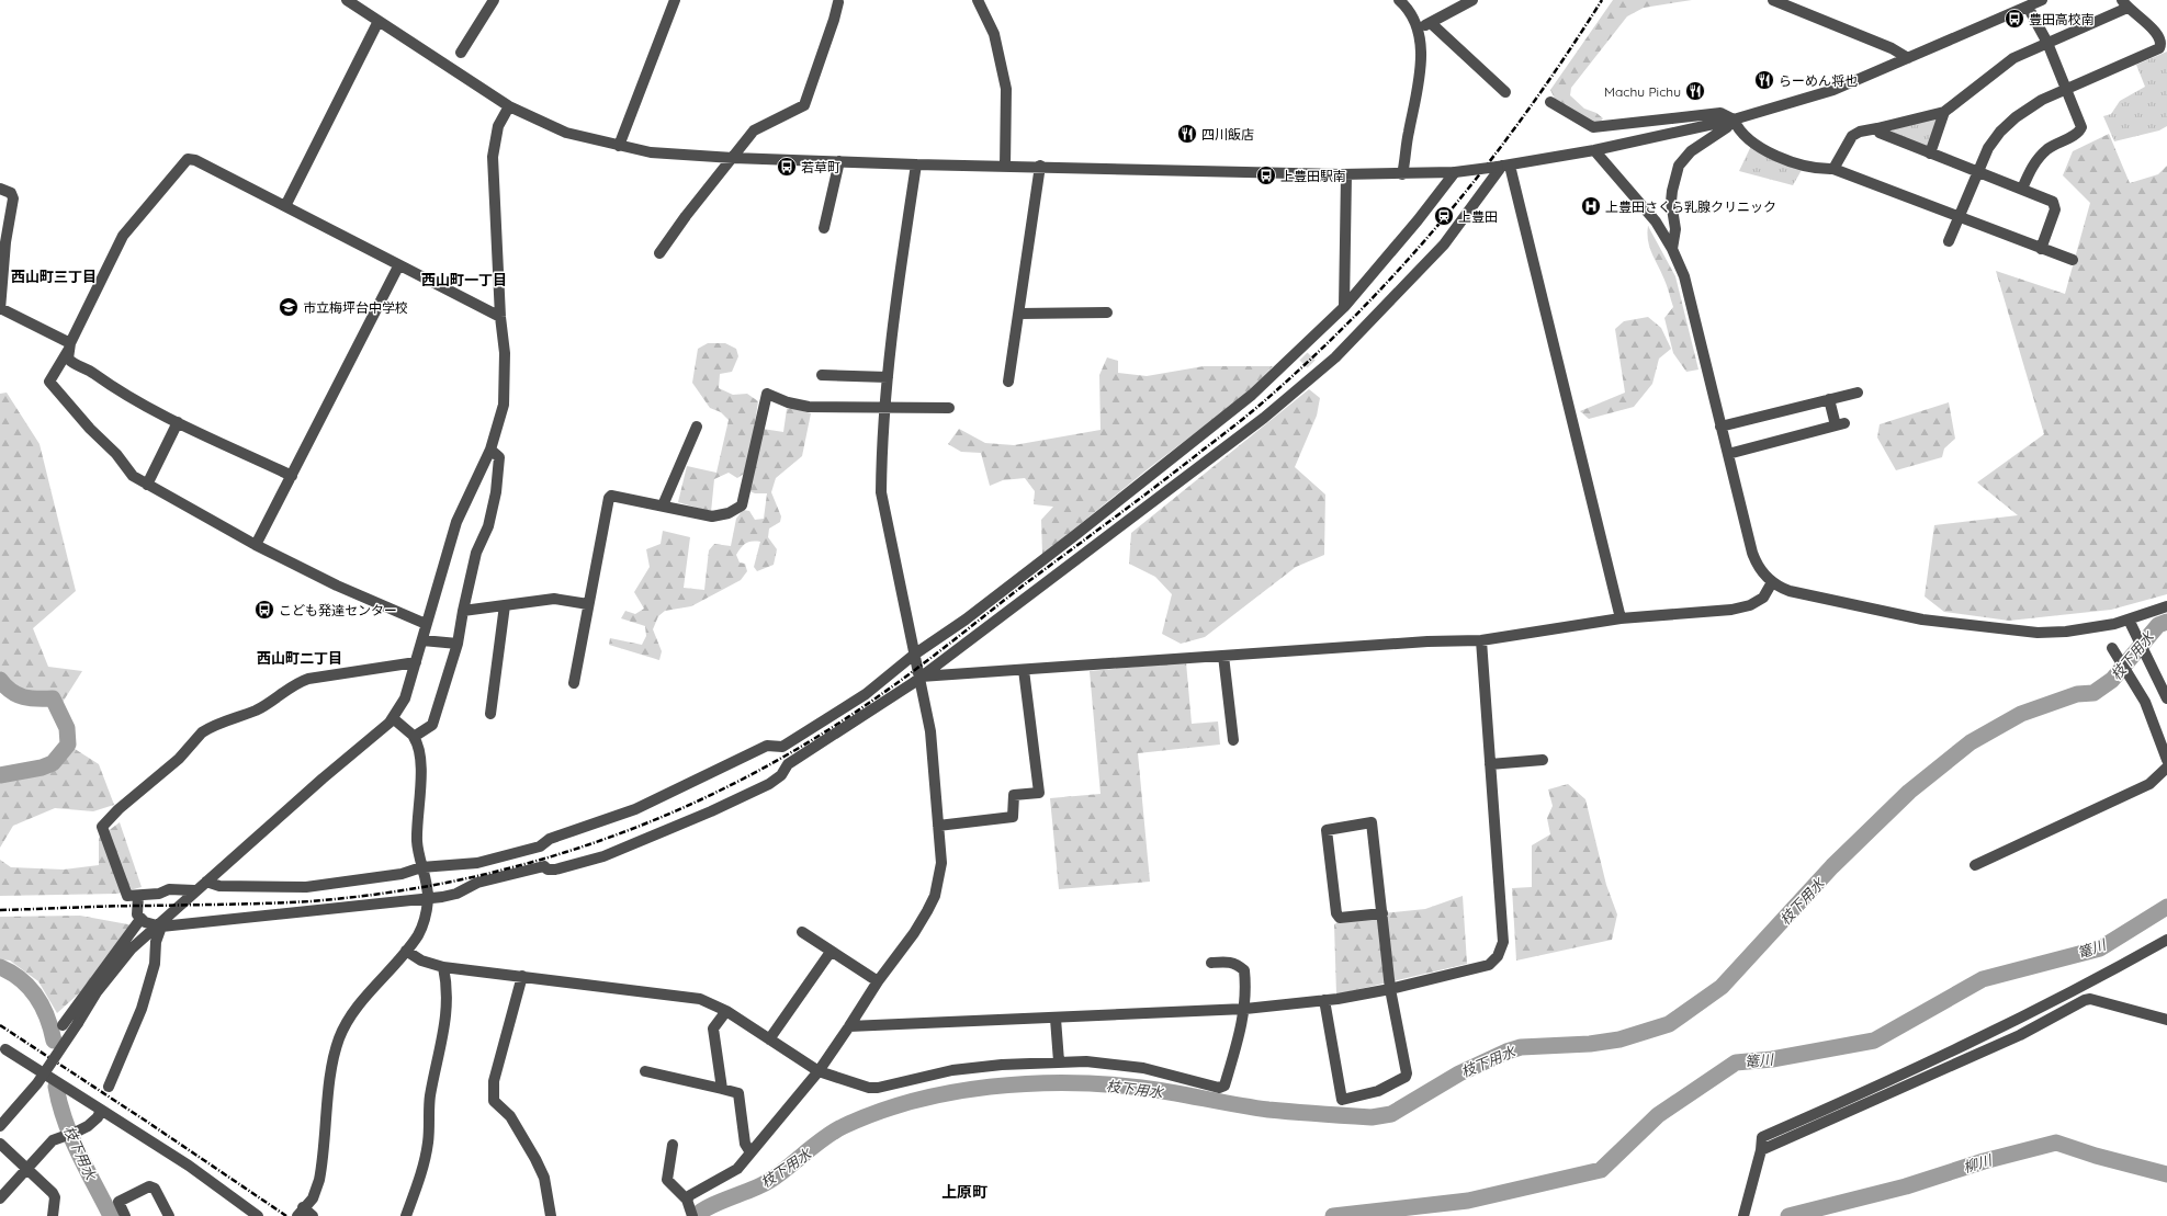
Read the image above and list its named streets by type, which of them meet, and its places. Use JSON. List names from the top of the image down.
{
  "districts": [
    "西山町三丁目",
    "西山町一丁目",
    "西山町二丁目",
    "上原町"
  ],
  "water": ["枝下用水", "篭川", "柳川"],
  "places": {
    "bus stop": [
      "豊田高校南",
      "若草町",
      "上豊田駅南",
      "こども発達センター"
    ],
    "restaurant": ["らーめん将也", "Machu Pichu", "四川飯店"],
    "hospital": ["上豊田さくら乳腺クリニック"],
    "station": ["上豊田"],
    "school or university": ["市立梅坪台中学校"]
  }
}
